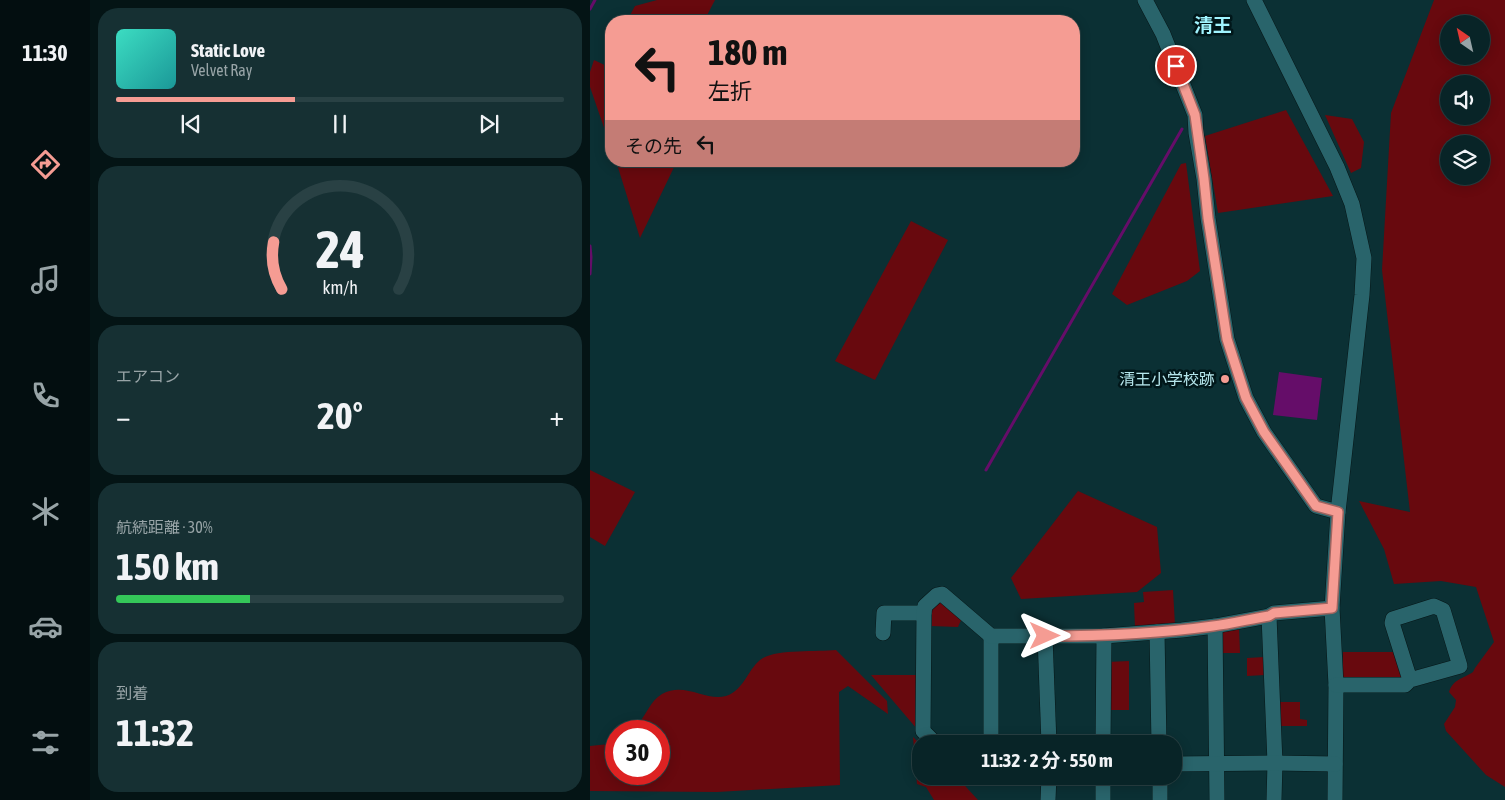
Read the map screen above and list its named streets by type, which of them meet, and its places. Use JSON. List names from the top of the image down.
{
  "districts": ["清王"],
  "places": ["清王小学校跡"],
  "north": "top left",
  "page": {
    "tabs": "11:30",
    "turn": ["180 m", "左折"],
    "song": ["Static Love", "Velvet Ray"],
    "then": "その先",
    "tile": [
      "エアコン",
      ["航続距離 · 30%", "150 km"],
      ["到着", "11:32"]
    ],
    "heat": ["−", "20°", "+"],
    "limit": "30",
    "trip": "11:32 · 2 分 · 550 m",
    "gauge": ["24", "km/h"]
  }
}
